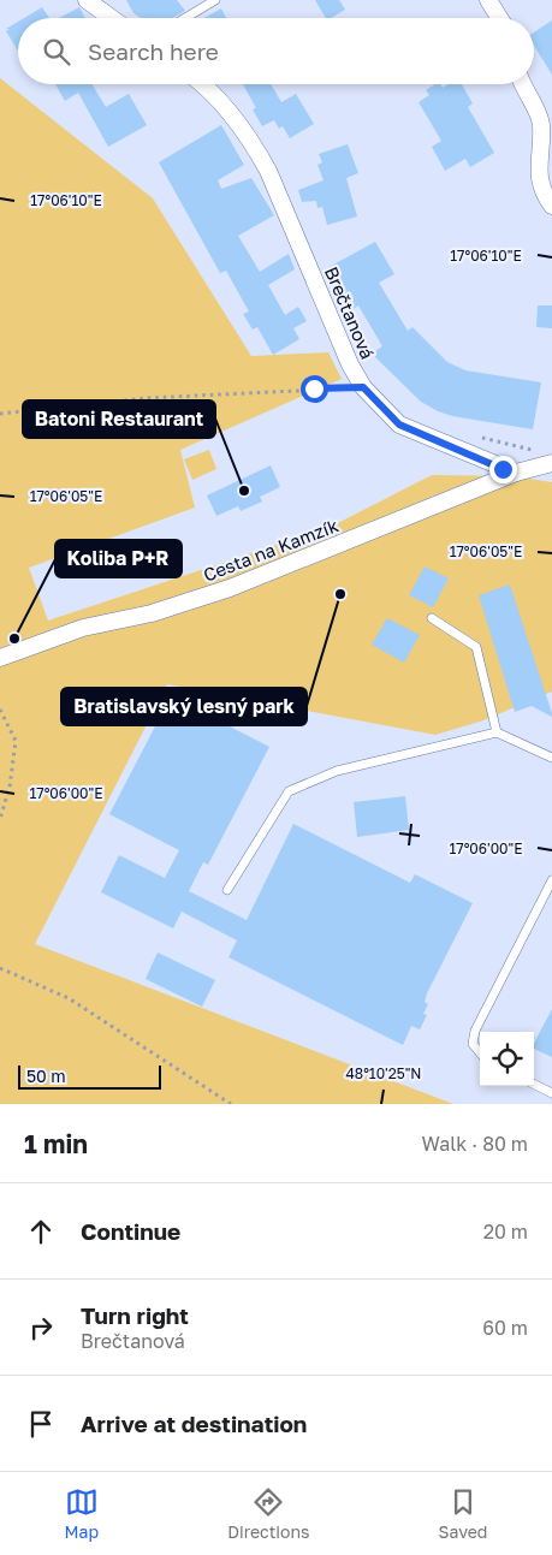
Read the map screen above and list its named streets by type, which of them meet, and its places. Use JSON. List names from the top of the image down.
{
  "streets": {
    "street": ["Brečtanová", "Cesta na Kamzík"]
  },
  "crossings": [
    ["Brečtanová", "Cesta na Kamzík"]
  ],
  "places": ["Batoni Restaurant", "Bratislavský lesný park", "Koliba P+R"],
  "scale_bar": "50 m",
  "page": {
    "search": "Search here",
    "scale": "50 m",
    "heading": ["1 min", "Walk · 80 m"],
    "list": [
      ["Continue", "20 m"],
      ["Turn right", "Brečtanová", "60 m"],
      "Arrive at destination"
    ],
    "nav": ["Map", "Directions", "Saved"]
  },
  "coordinates": [
    "17°06'10\"E",
    "17°06'05\"E",
    "17°06'00\"E",
    "48°10'25\"N"
  ]
}
